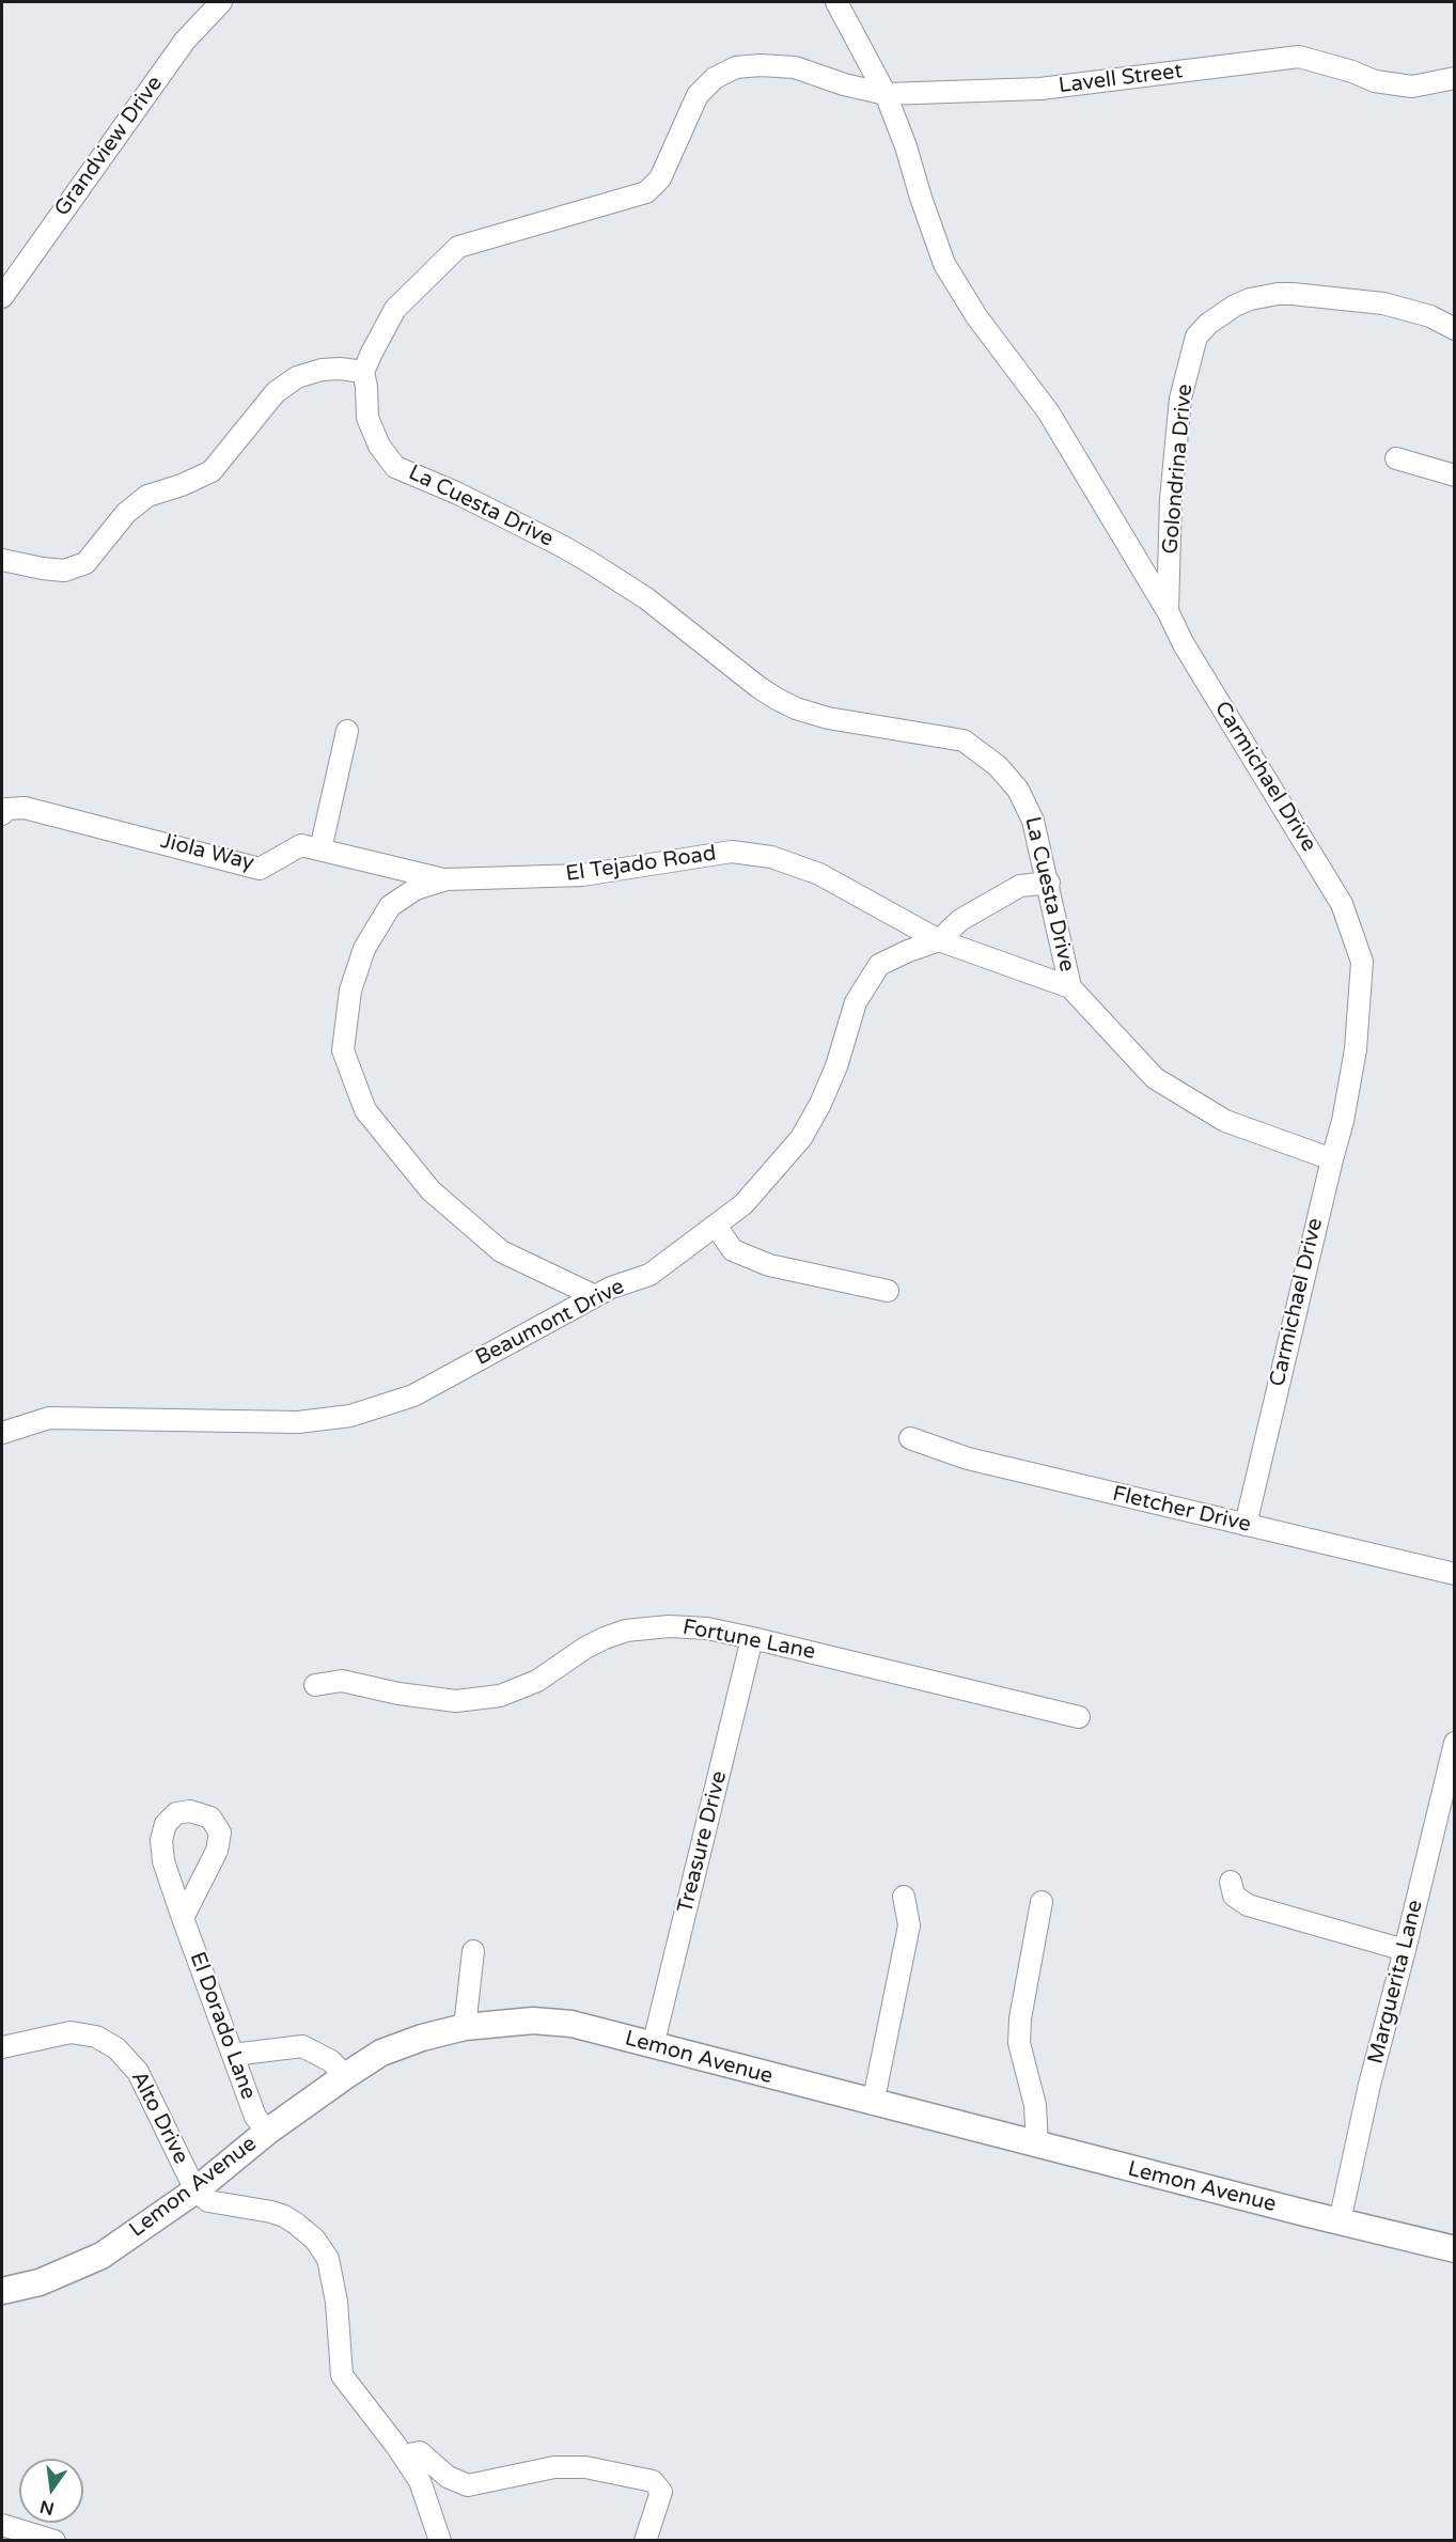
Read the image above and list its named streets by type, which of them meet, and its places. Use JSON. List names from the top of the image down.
{
  "streets": {
    "main road": ["Lemon Avenue"],
    "street": [
      "Lavell Street",
      "Grandview Drive",
      "Golondrina Drive",
      "La Cuesta Drive",
      "Carmichael Drive",
      "Jiola Way",
      "El Tejado Road",
      "Beaumont Drive",
      "Fletcher Drive",
      "Fortune Lane",
      "Treasure Drive",
      "Marguerita Lane",
      "El Dorado Lane",
      "Alto Drive"
    ]
  },
  "crossings": [
    ["Lavell Street", "Carmichael Drive"],
    ["Golondrina Drive", "Carmichael Drive"],
    ["La Cuesta Drive", "El Tejado Road"],
    ["Carmichael Drive", "El Tejado Road"],
    ["Carmichael Drive", "Fletcher Drive"],
    ["Jiola Way", "El Tejado Road"],
    ["El Tejado Road", "Beaumont Drive"],
    ["Fortune Lane", "Treasure Drive"],
    ["Treasure Drive", "Lemon Avenue"],
    ["Marguerita Lane", "Lemon Avenue"],
    ["El Dorado Lane", "Lemon Avenue"],
    ["Lemon Avenue", "Alto Drive"]
  ],
  "north": "bottom"
}
